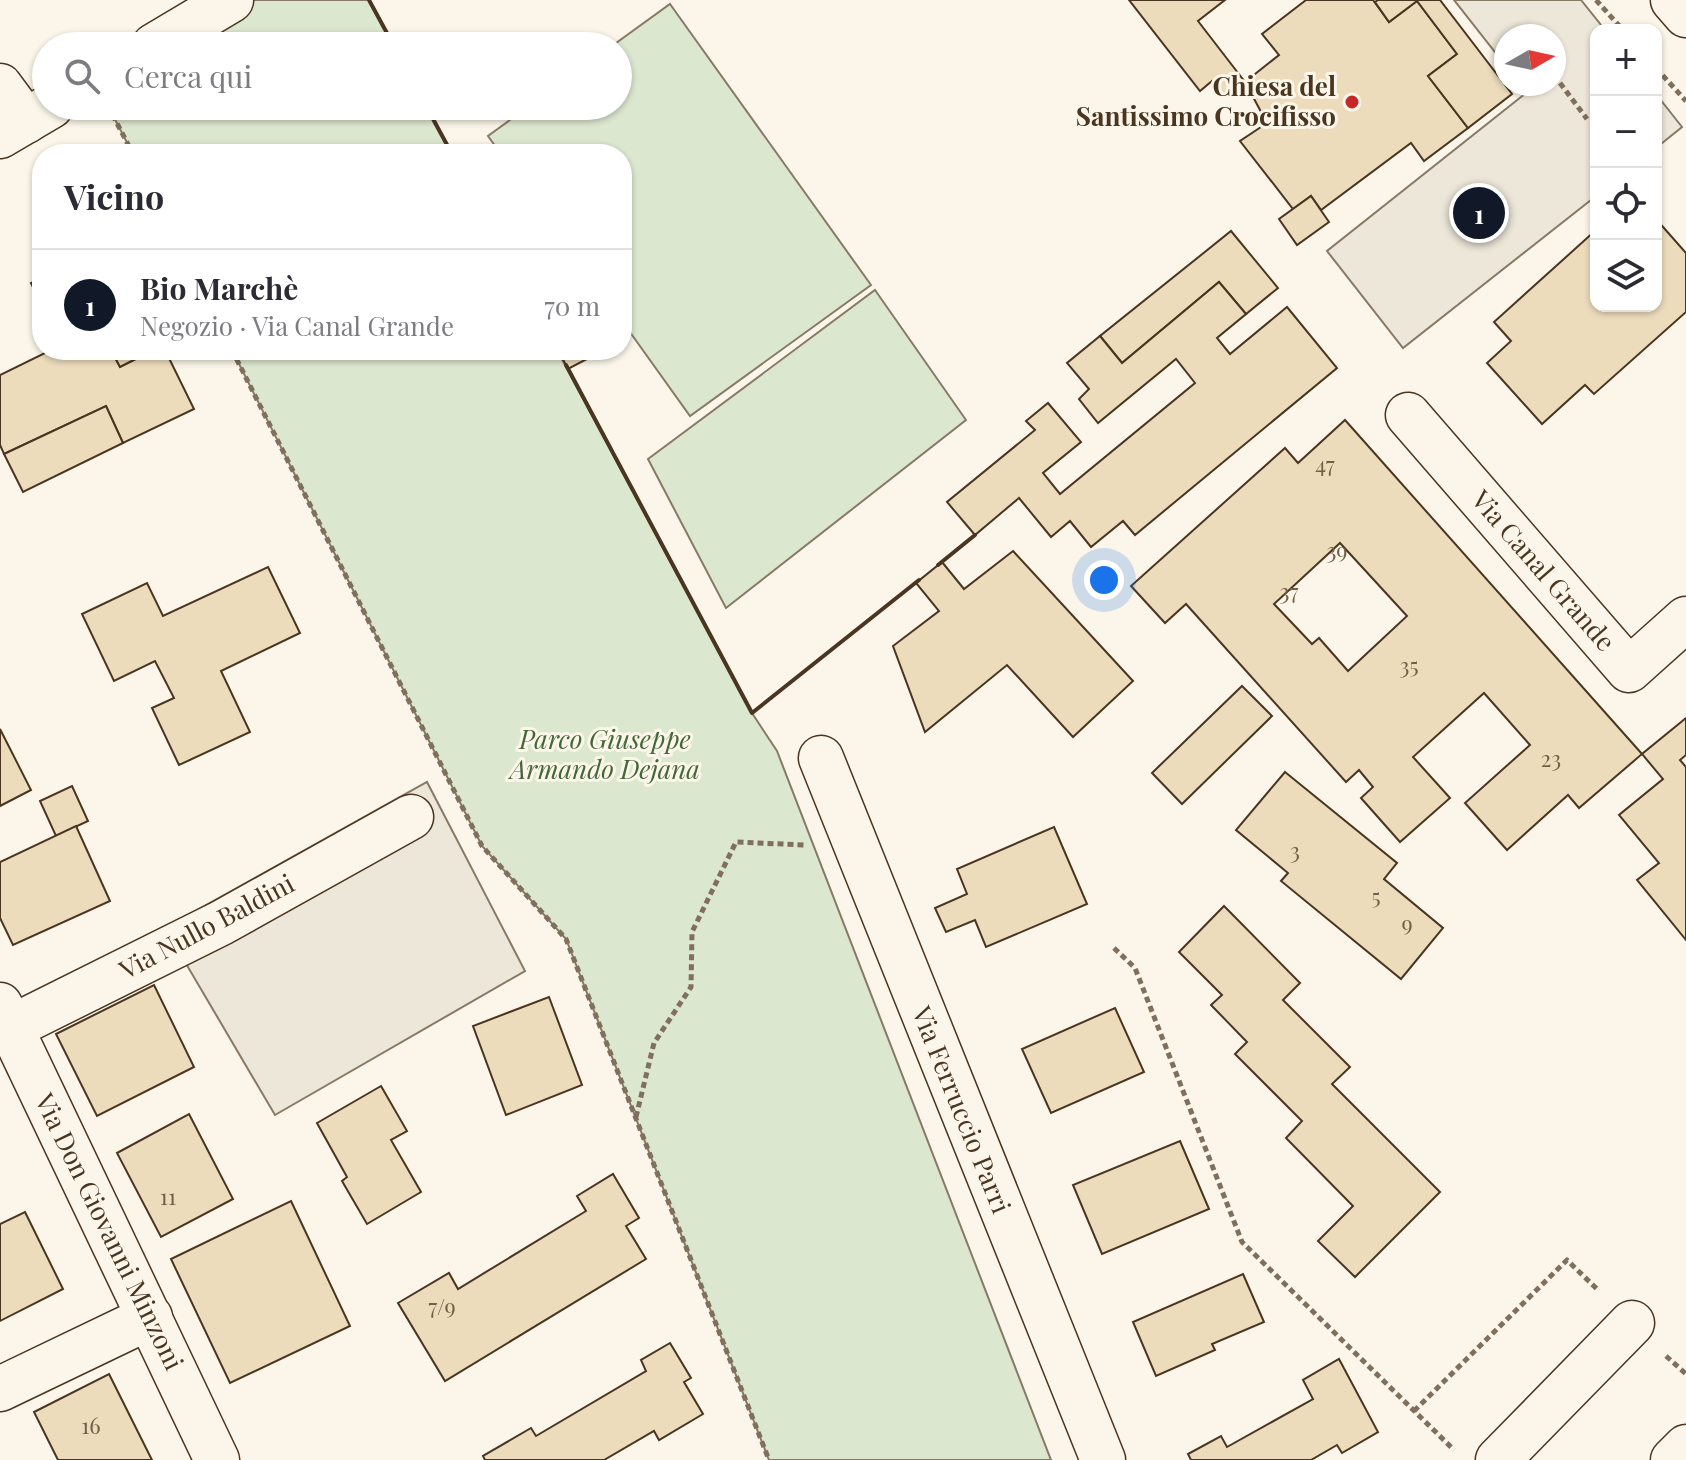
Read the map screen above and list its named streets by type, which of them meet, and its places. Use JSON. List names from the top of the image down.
{
  "streets": {
    "street": [
      "Via Canal Grande",
      "Via Nullo Baldini",
      "Via Ferruccio Parri",
      "Via Don Giovanni Minzoni"
    ]
  },
  "crossings": [
    ["Via Nullo Baldini", "Via Don Giovanni Minzoni"]
  ],
  "parks": ["Parco Giuseppe Armando Dejana"],
  "places": ["Chiesa del Santissimo Crocifisso"],
  "house_numbers": [
    "47",
    "39",
    "37",
    "35",
    "23",
    "3",
    "5",
    "9",
    "11",
    "7/9",
    "16"
  ],
  "north": "right",
  "page": {
    "map_buttons": ["+", "−"],
    "search": "Cerca qui",
    "heading": "Vicino",
    "pins": "1",
    "list": [
      {
        "mark": "1",
        "name": "Bio Marchè",
        "note": "Negozio · Via Canal Grande",
        "value": "70 m"
      }
    ]
  }
}
